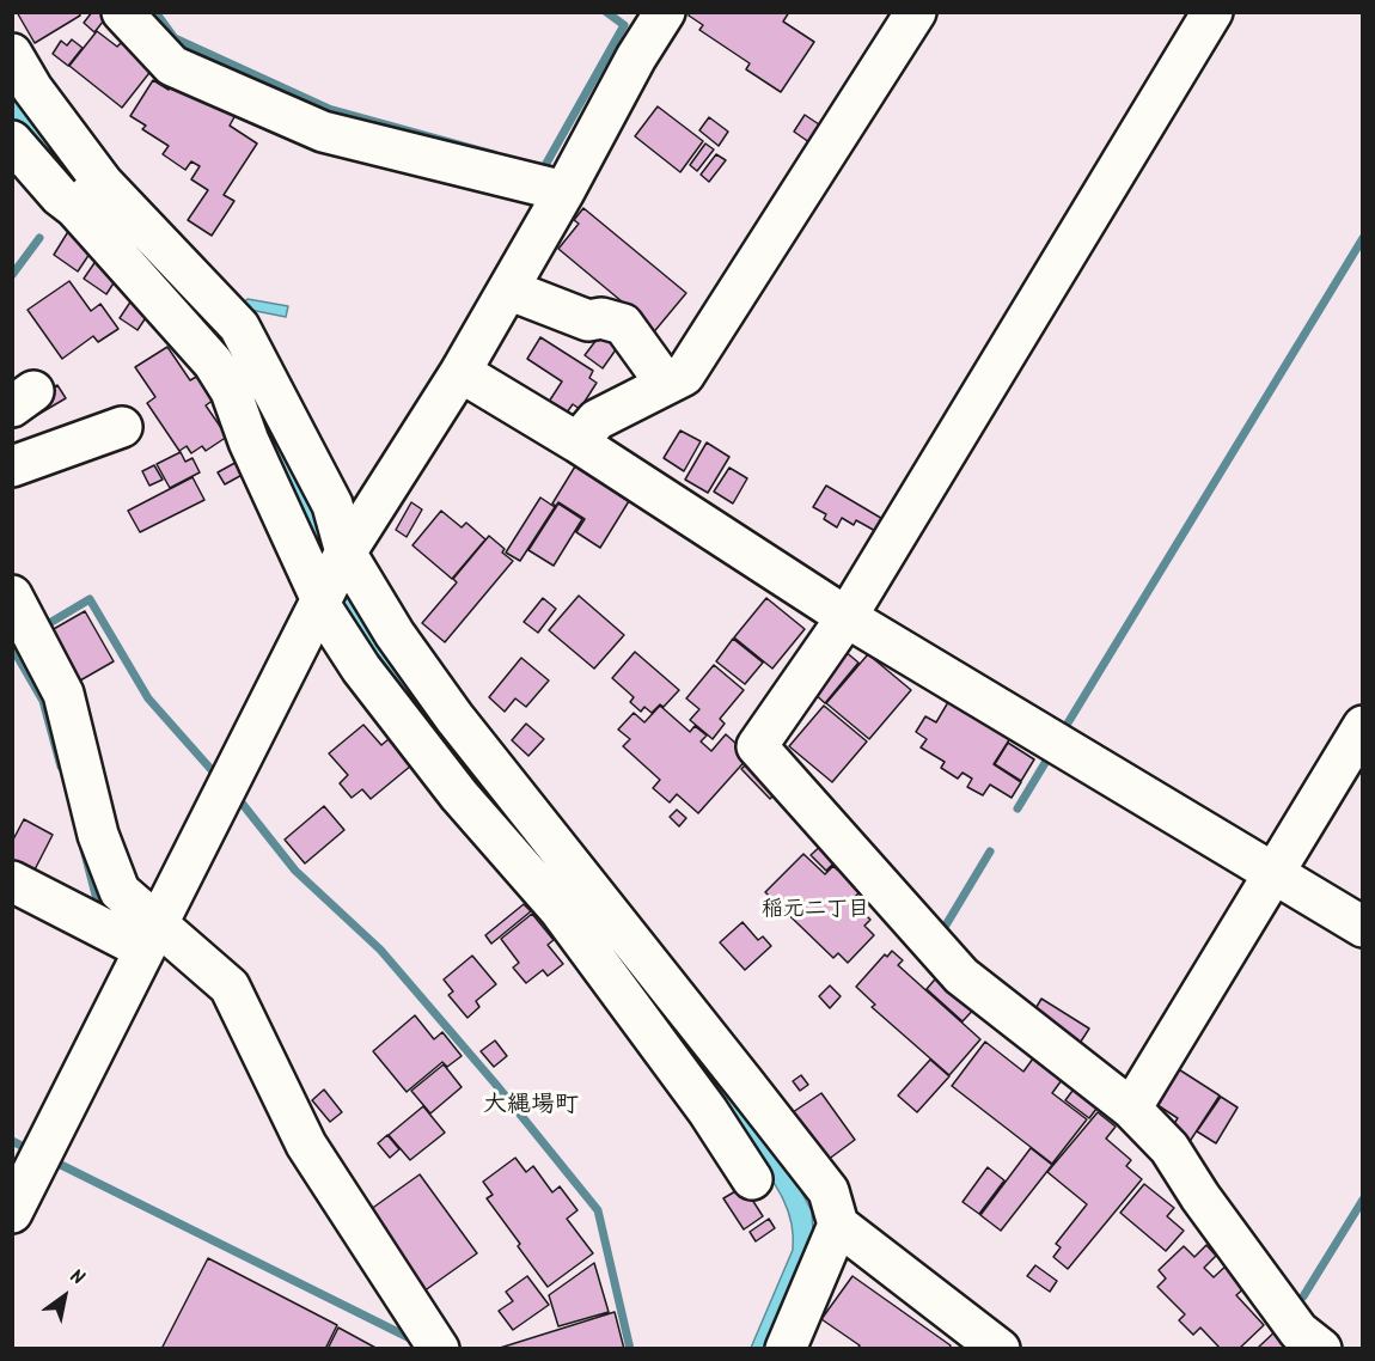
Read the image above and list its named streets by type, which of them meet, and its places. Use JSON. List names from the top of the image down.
{
  "districts": ["稲元二丁目", "大縄場町"],
  "north": "top right"
}
